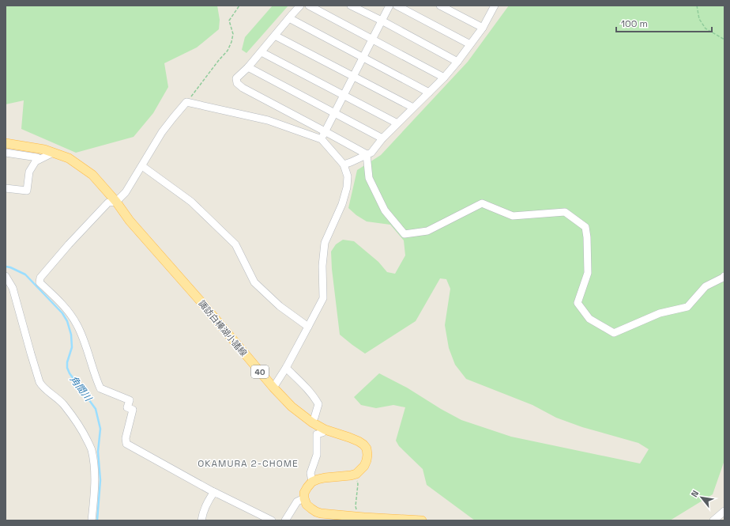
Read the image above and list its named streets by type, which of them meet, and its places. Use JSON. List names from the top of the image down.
{
  "streets": {
    "main road": ["諏訪白樺湖小諸線", "40"]
  },
  "districts": ["OKAMURA 2-CHOME"],
  "water": ["角間川"],
  "scale_bar": "100 m",
  "north": "top left"
}
